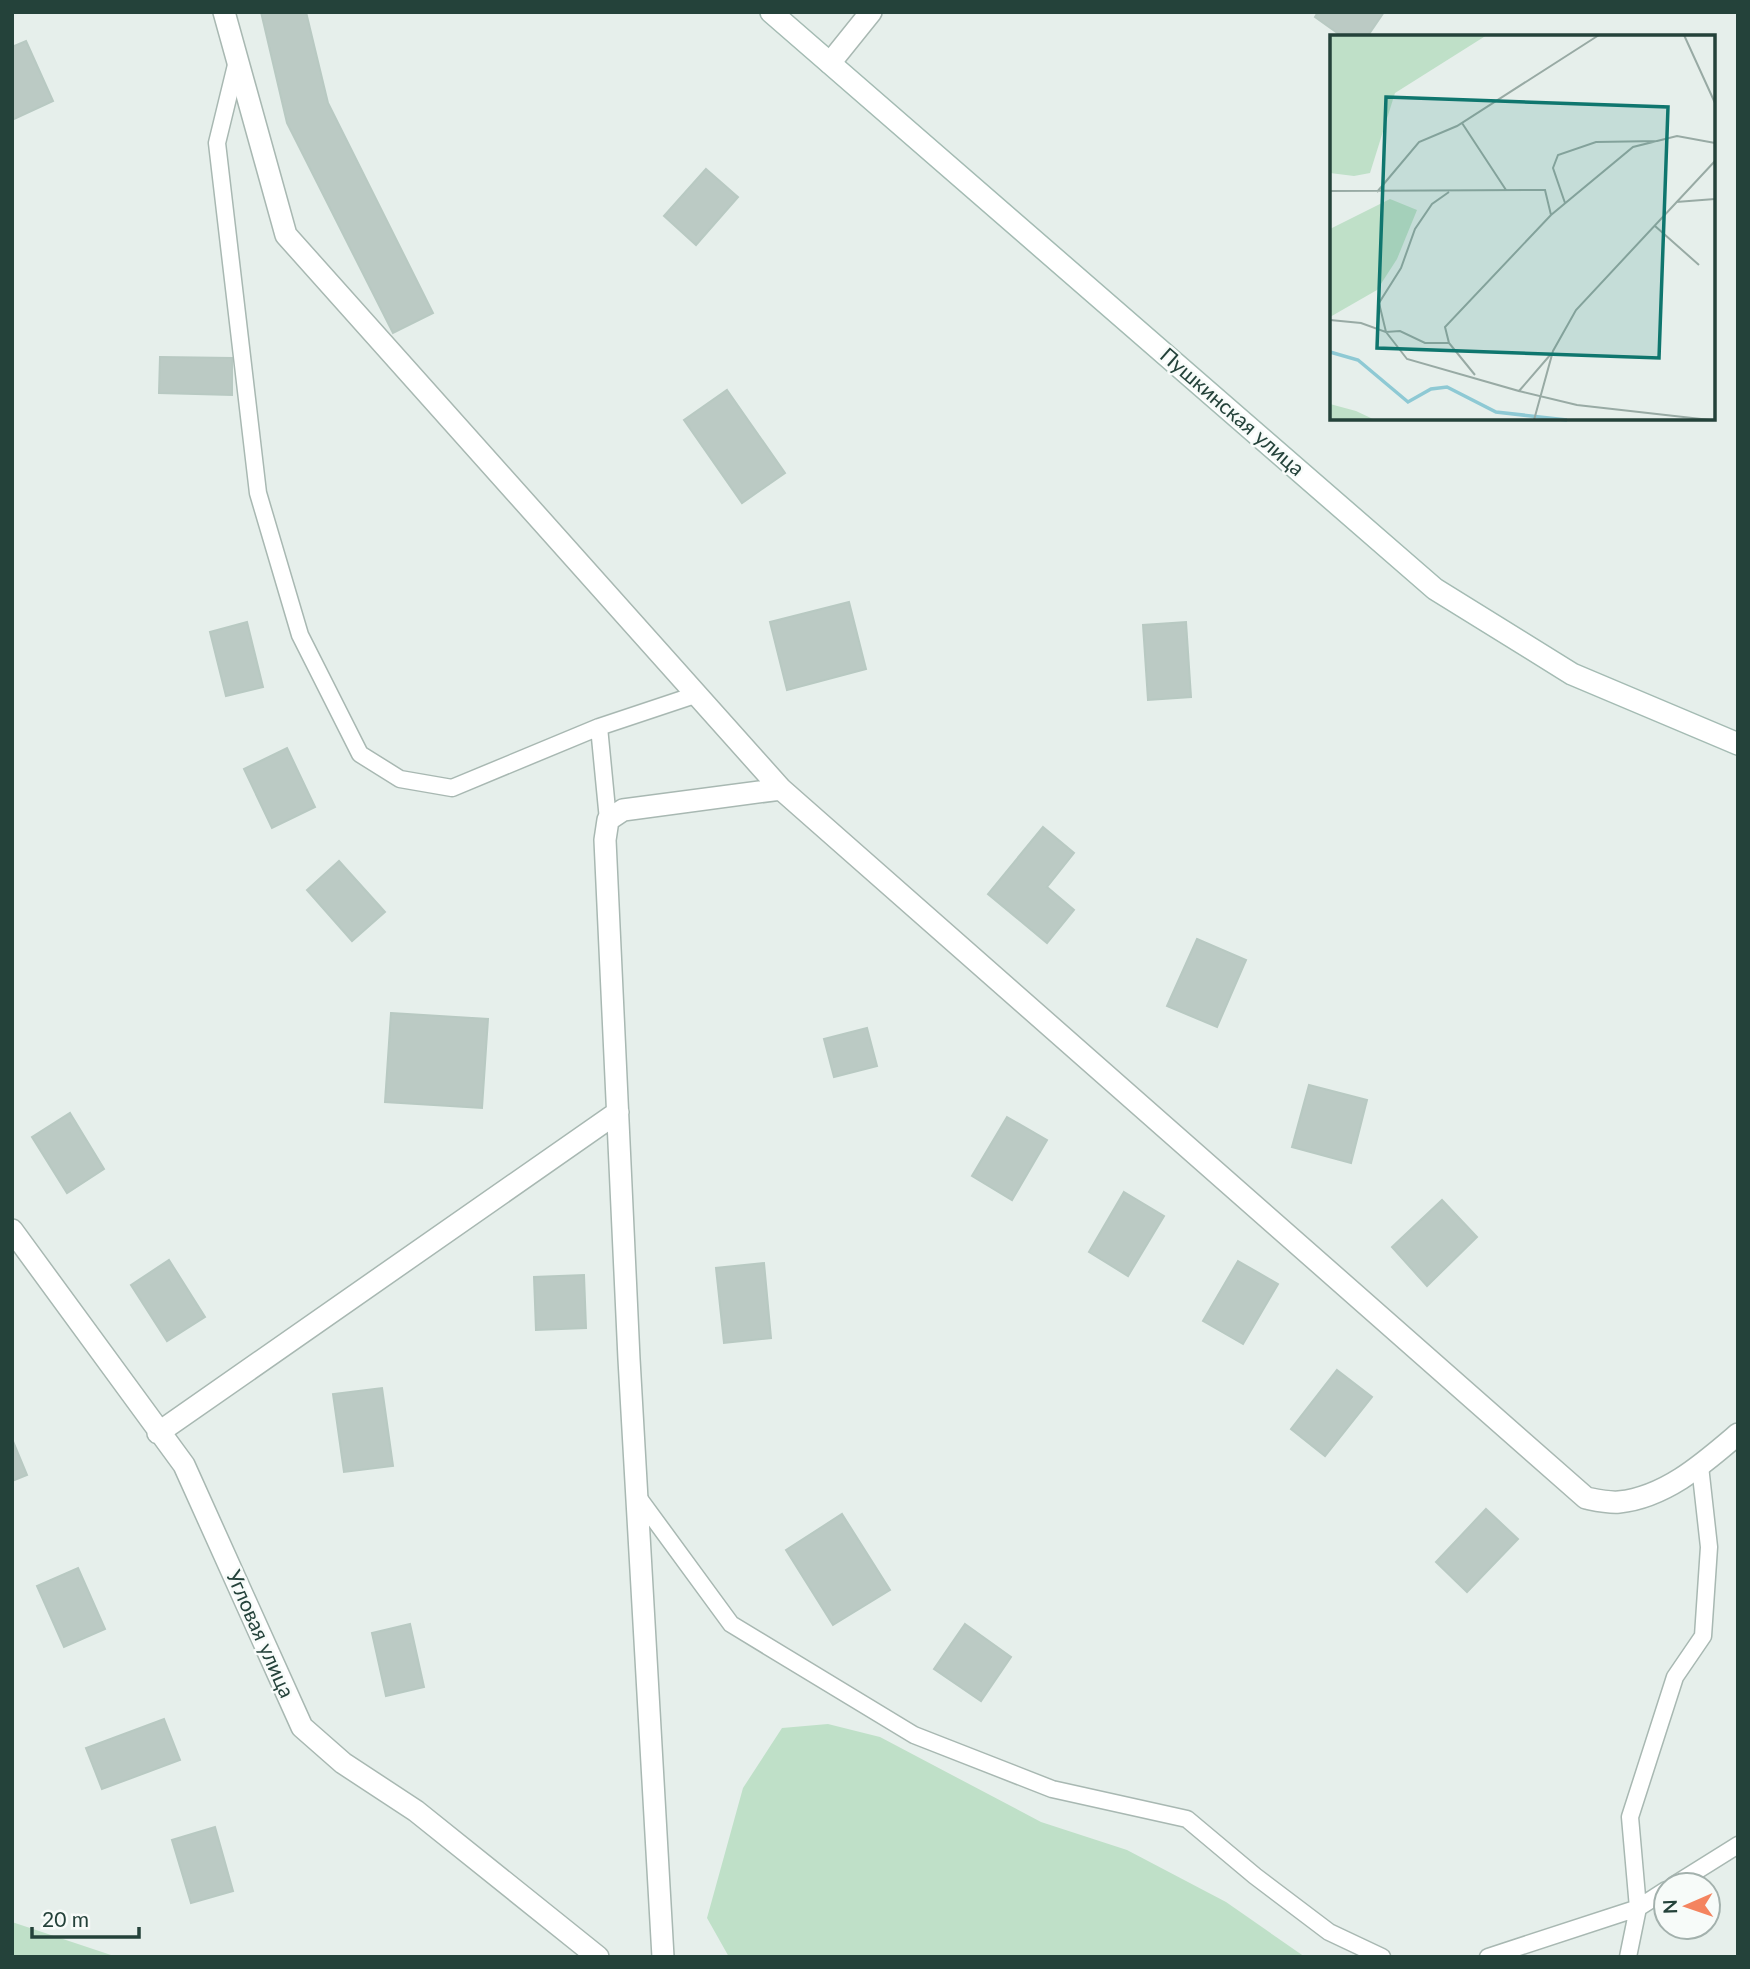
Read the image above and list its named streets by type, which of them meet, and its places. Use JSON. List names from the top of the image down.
{
  "streets": {
    "street": ["Пушкинская улица", "Угловая улица"]
  },
  "scale_bar": "20 m",
  "north": "left"
}
